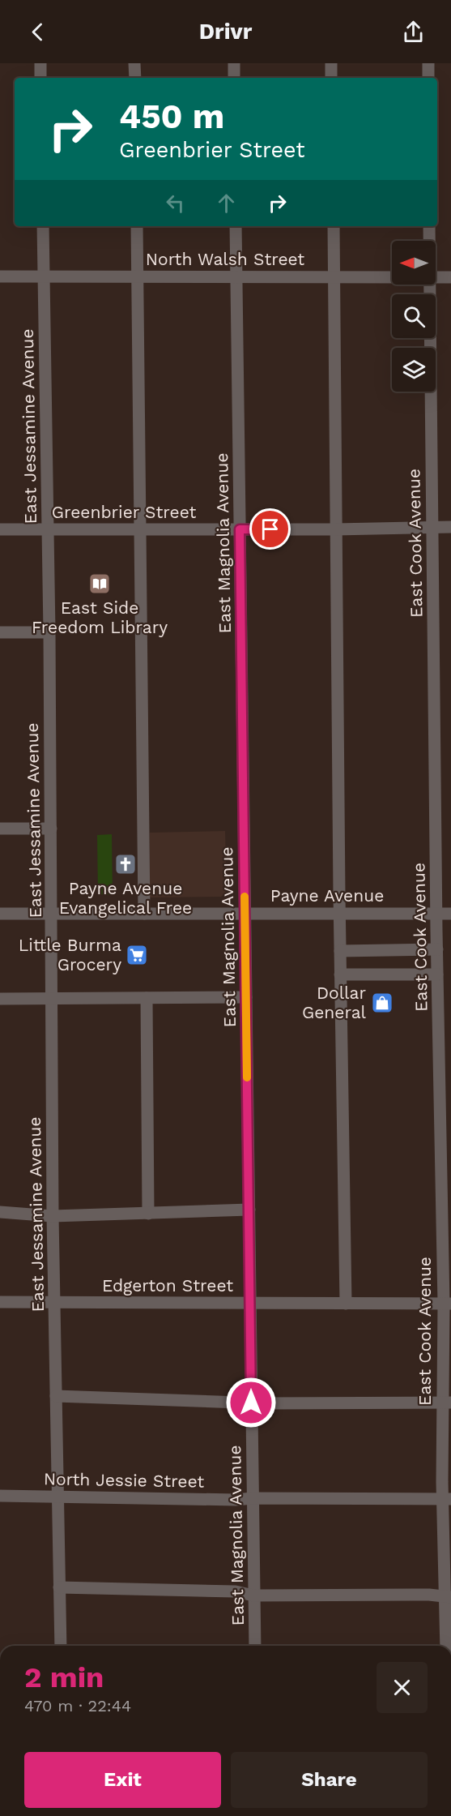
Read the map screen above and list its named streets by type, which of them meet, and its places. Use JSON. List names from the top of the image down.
{
  "streets": {
    "street": [
      "North Walsh Street",
      "East Jessamine Avenue",
      "Greenbrier Street",
      "East Magnolia Avenue",
      "East Cook Avenue",
      "Payne Avenue",
      "Edgerton Street",
      "North Jessie Street"
    ]
  },
  "crossings": [
    ["North Walsh Street", "East Jessamine Avenue"],
    ["North Walsh Street", "East Magnolia Avenue"],
    ["East Jessamine Avenue", "Greenbrier Street"],
    ["East Jessamine Avenue", "Payne Avenue"],
    ["East Jessamine Avenue", "Edgerton Street"],
    ["East Jessamine Avenue", "North Jessie Street"],
    ["Greenbrier Street", "East Magnolia Avenue"],
    ["Greenbrier Street", "East Cook Avenue"],
    ["East Magnolia Avenue", "Payne Avenue"],
    ["East Magnolia Avenue", "Edgerton Street"],
    ["East Magnolia Avenue", "North Jessie Street"],
    ["East Cook Avenue", "Payne Avenue"],
    ["East Cook Avenue", "Edgerton Street"],
    ["East Cook Avenue", "North Jessie Street"]
  ],
  "places": {
    "library": ["East Side Freedom Library"],
    "church": ["Payne Avenue Evangelical Free"],
    "supermarket": ["Little Burma Grocery"],
    "shop": ["Dollar General"]
  },
  "north": "left",
  "page": {
    "header": "Drivr",
    "turn": ["450 m", "Greenbrier Street"],
    "heading": ["2 min", "470 m · 22:44"],
    "buttons": ["Exit", "Share"]
  }
}
